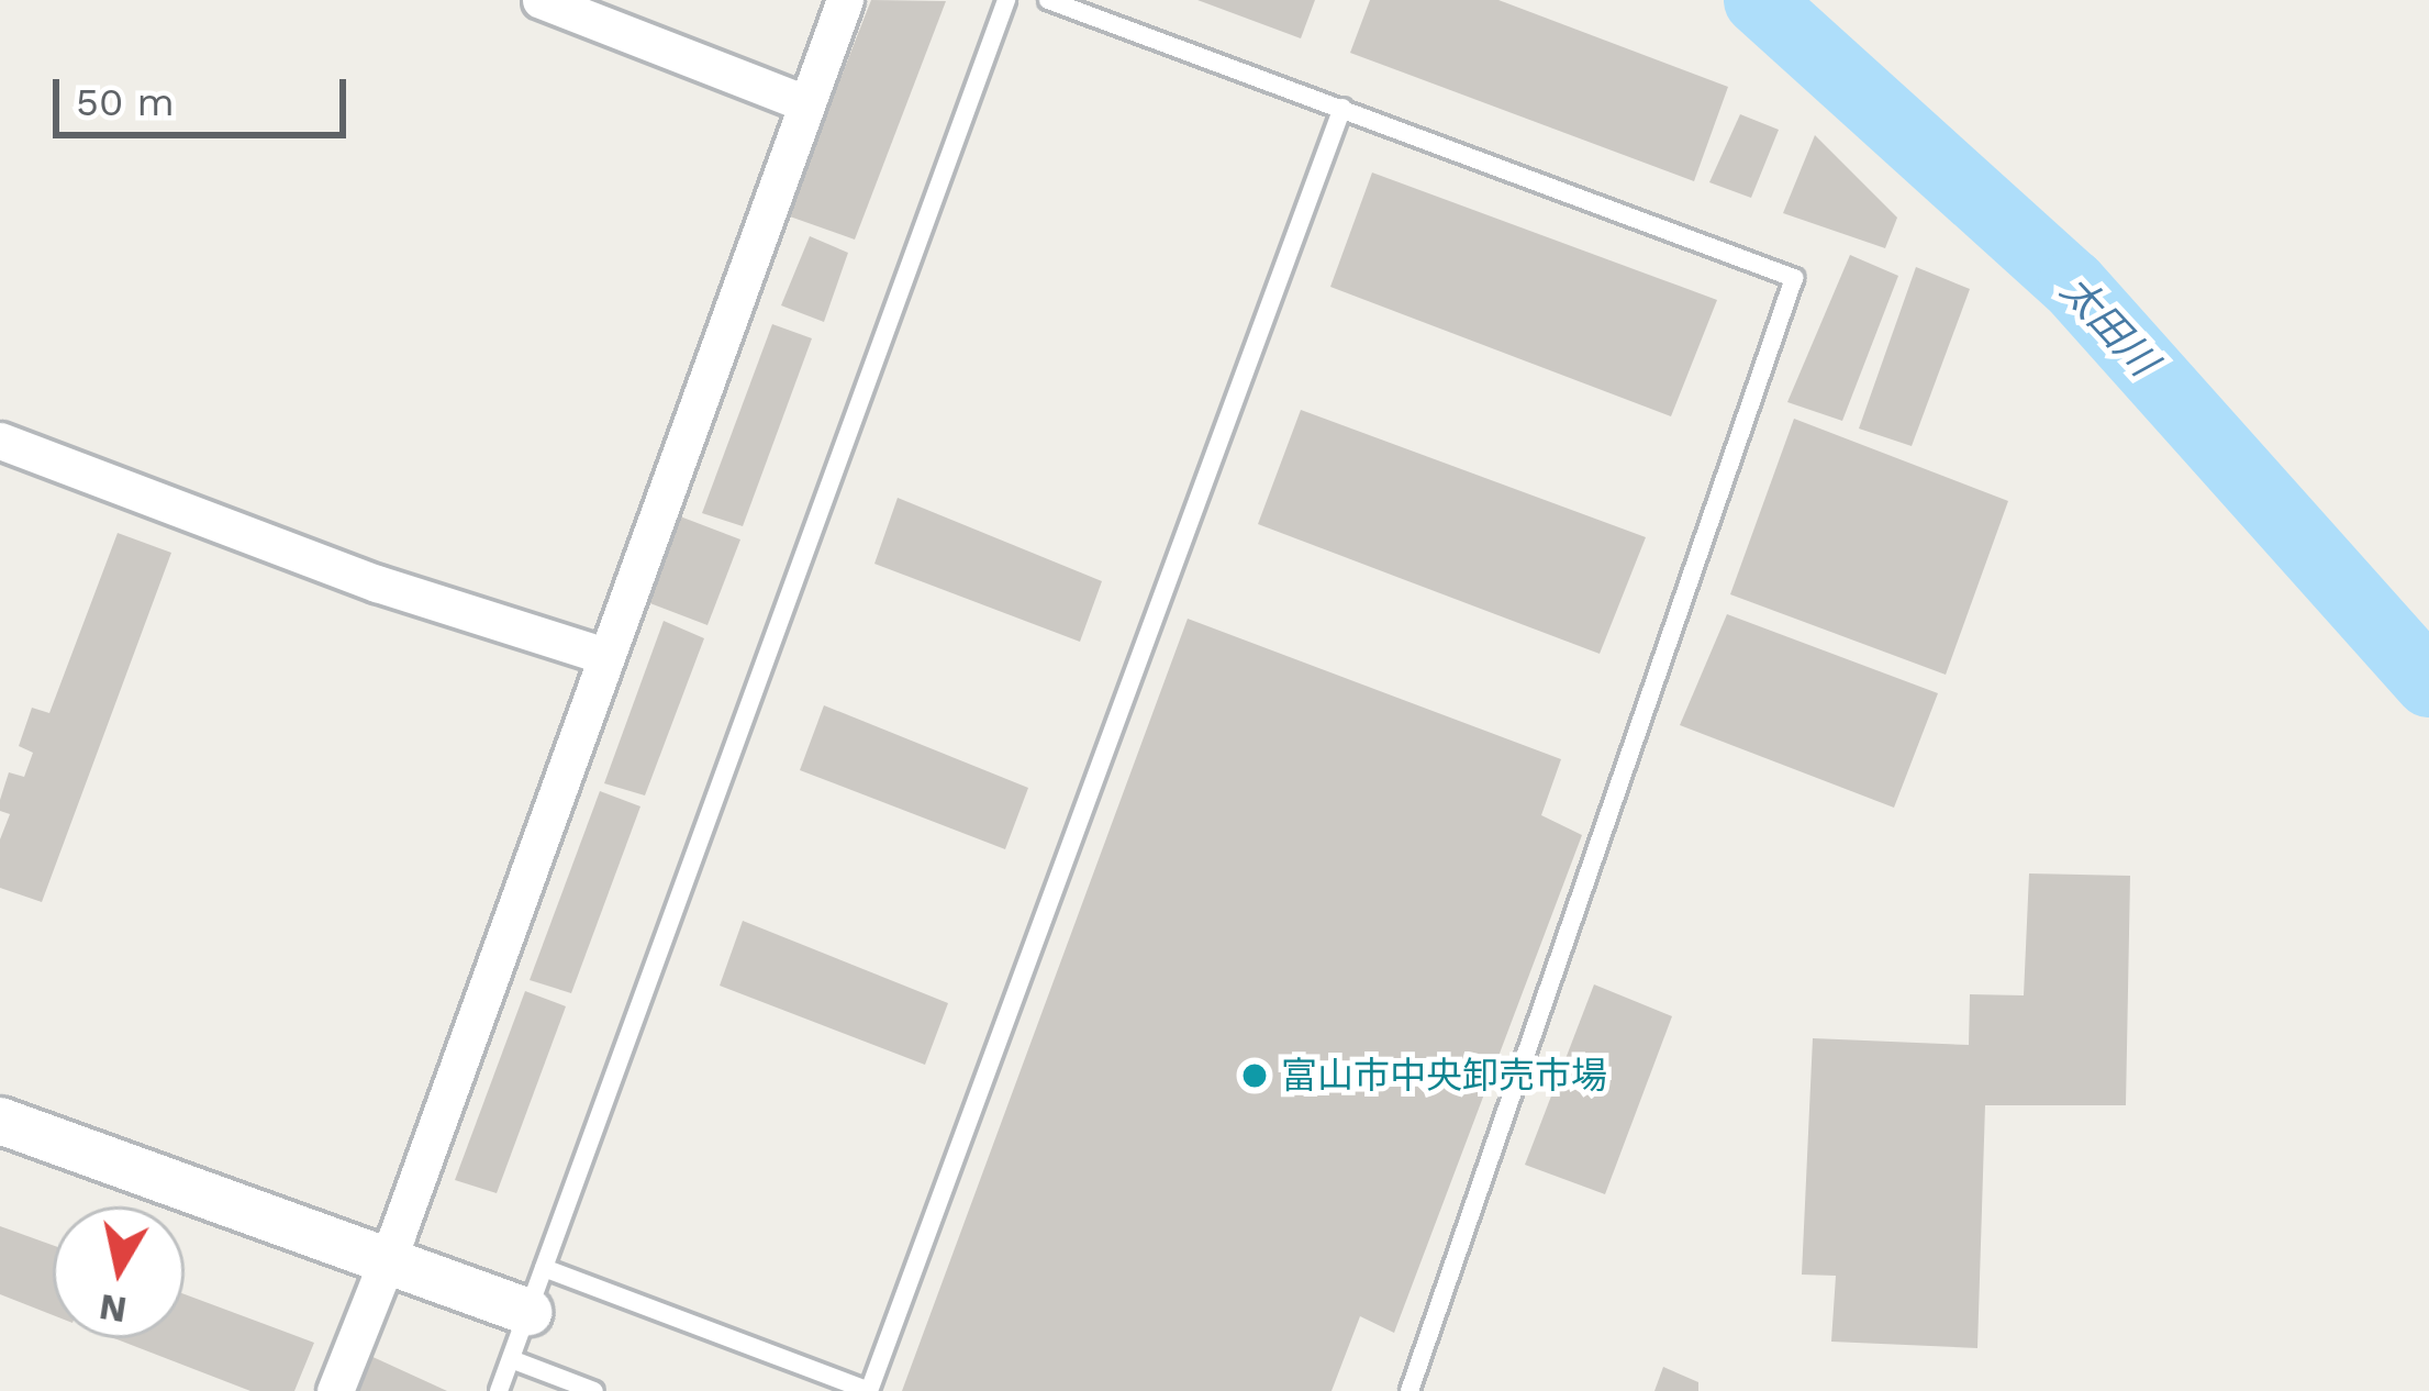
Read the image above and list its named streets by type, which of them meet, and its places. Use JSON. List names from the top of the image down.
{
  "water": ["太田川"],
  "places": ["富山市中央卸売市場"],
  "scale_bar": "50 m",
  "north": "bottom"
}
